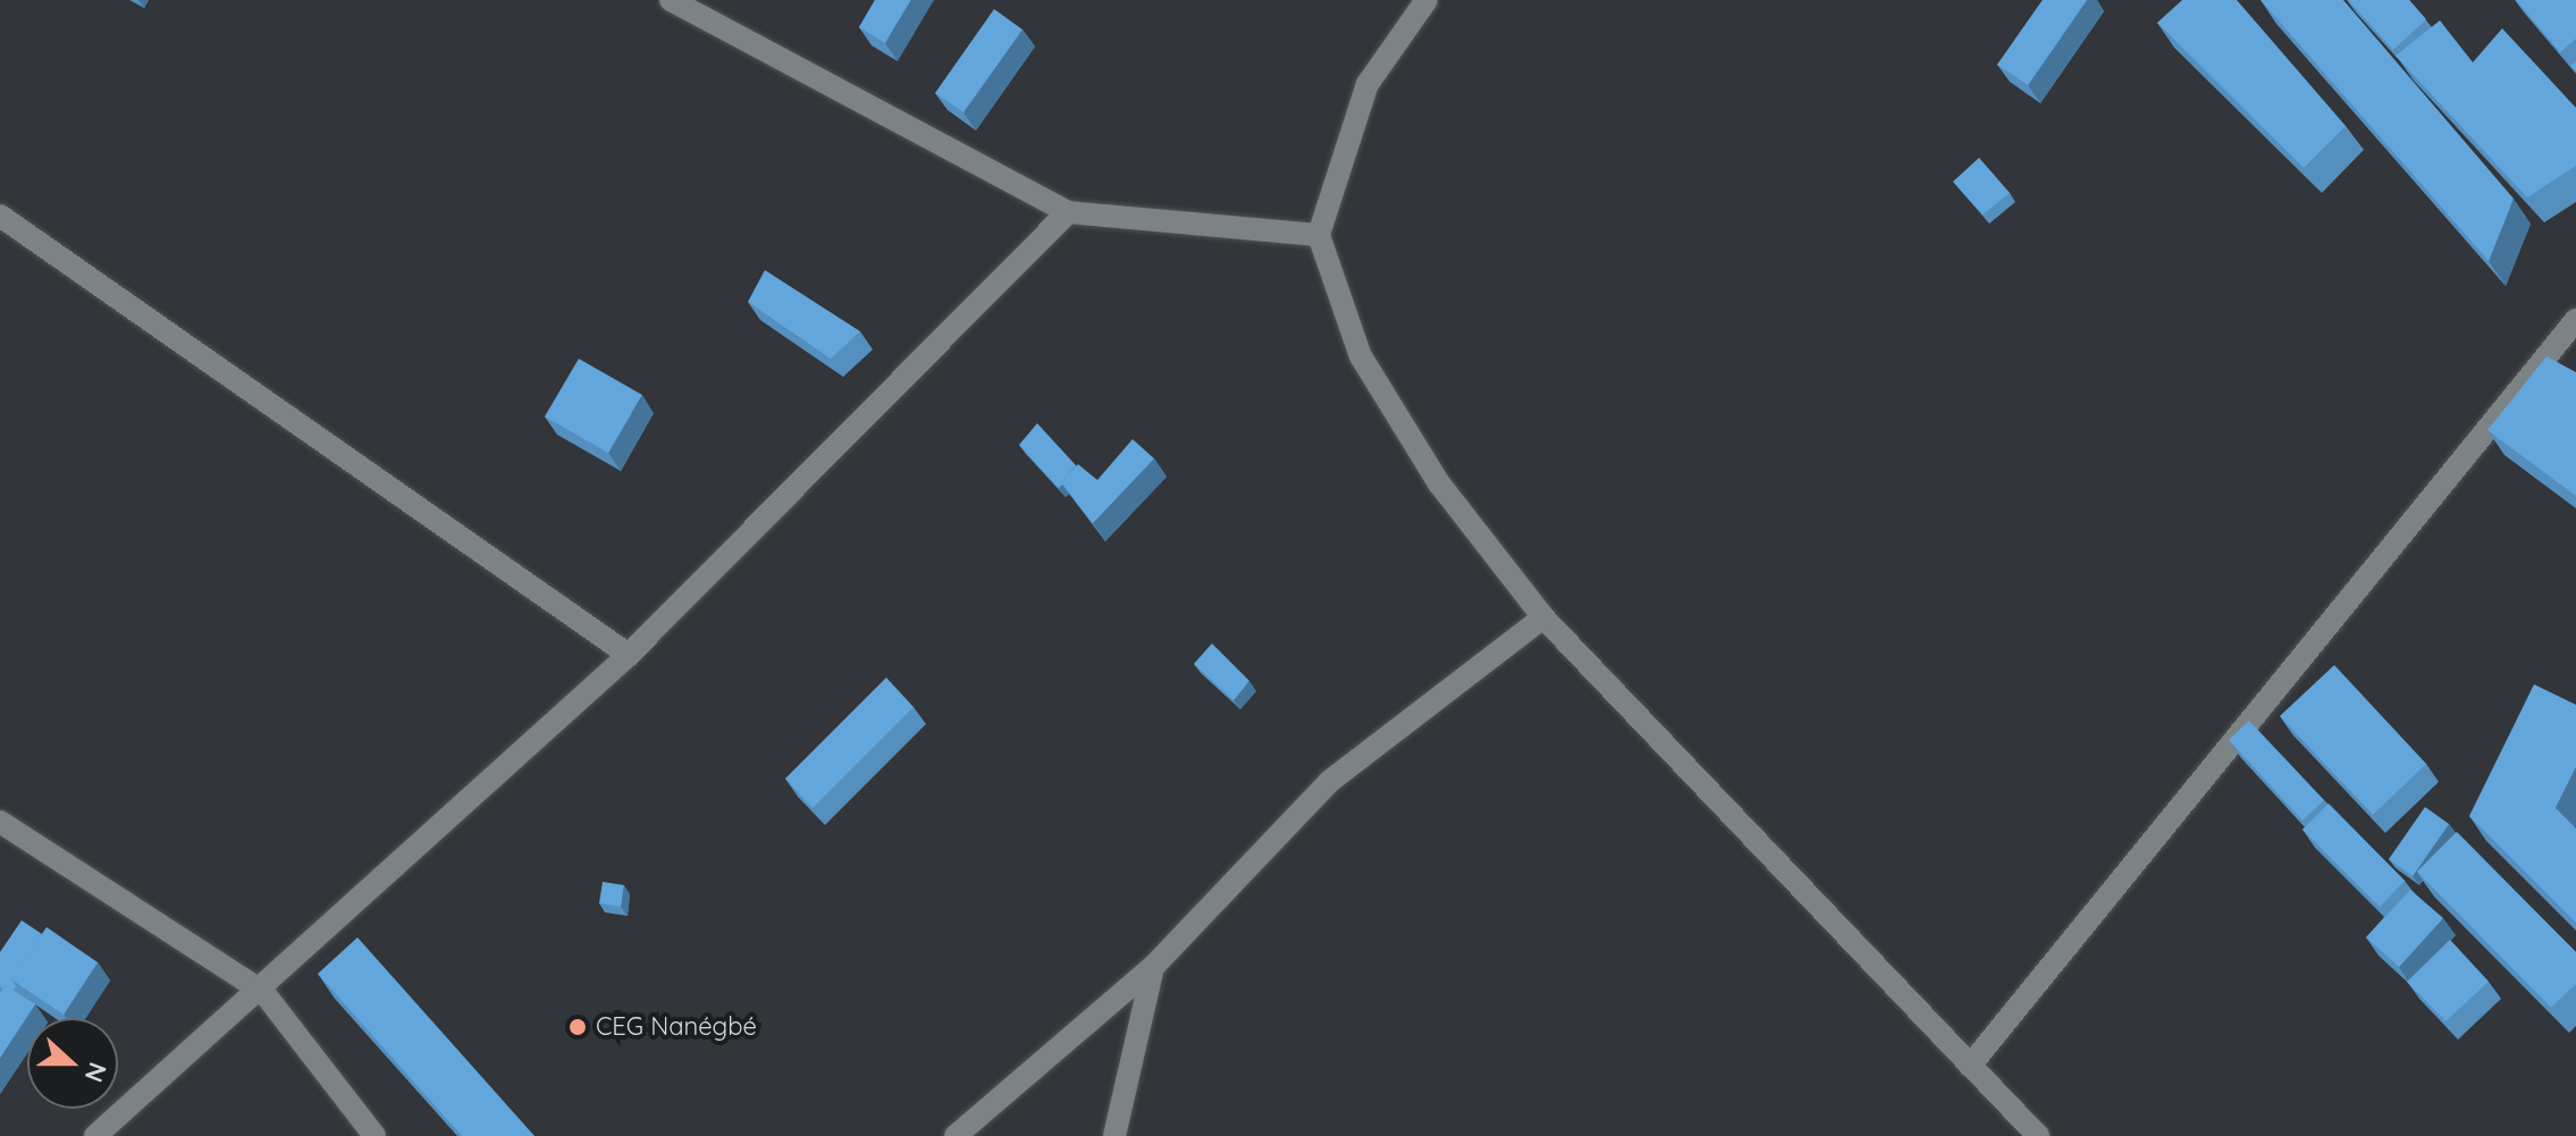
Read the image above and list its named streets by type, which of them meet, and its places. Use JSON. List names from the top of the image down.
{
  "places": ["CEG Nanégbé"],
  "north": "right"
}
